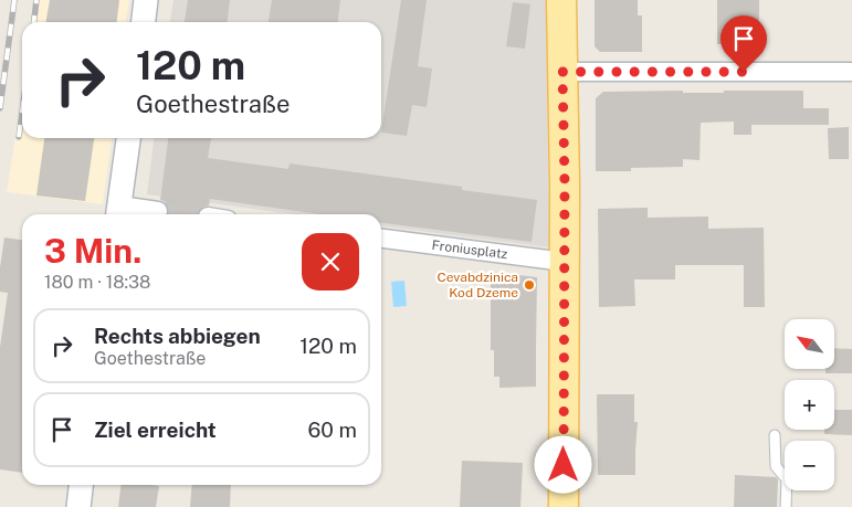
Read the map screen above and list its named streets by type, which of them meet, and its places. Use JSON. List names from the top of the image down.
{
  "streets": {
    "street": ["Froniusplatz"]
  },
  "places": ["Cevabdzinica Kod Dzeme"],
  "north": "top left",
  "page": {
    "turn": ["120 m", "Goethestraße"],
    "heading": ["3 Min.", "180 m · 18:38"],
    "list": [
      {
        "name": "Rechts abbiegen",
        "note": "Goethestraße",
        "value": "120 m"
      },
      {
        "name": "Ziel erreicht",
        "value": "60 m"
      }
    ],
    "map_buttons": ["+", "−"]
  }
}
